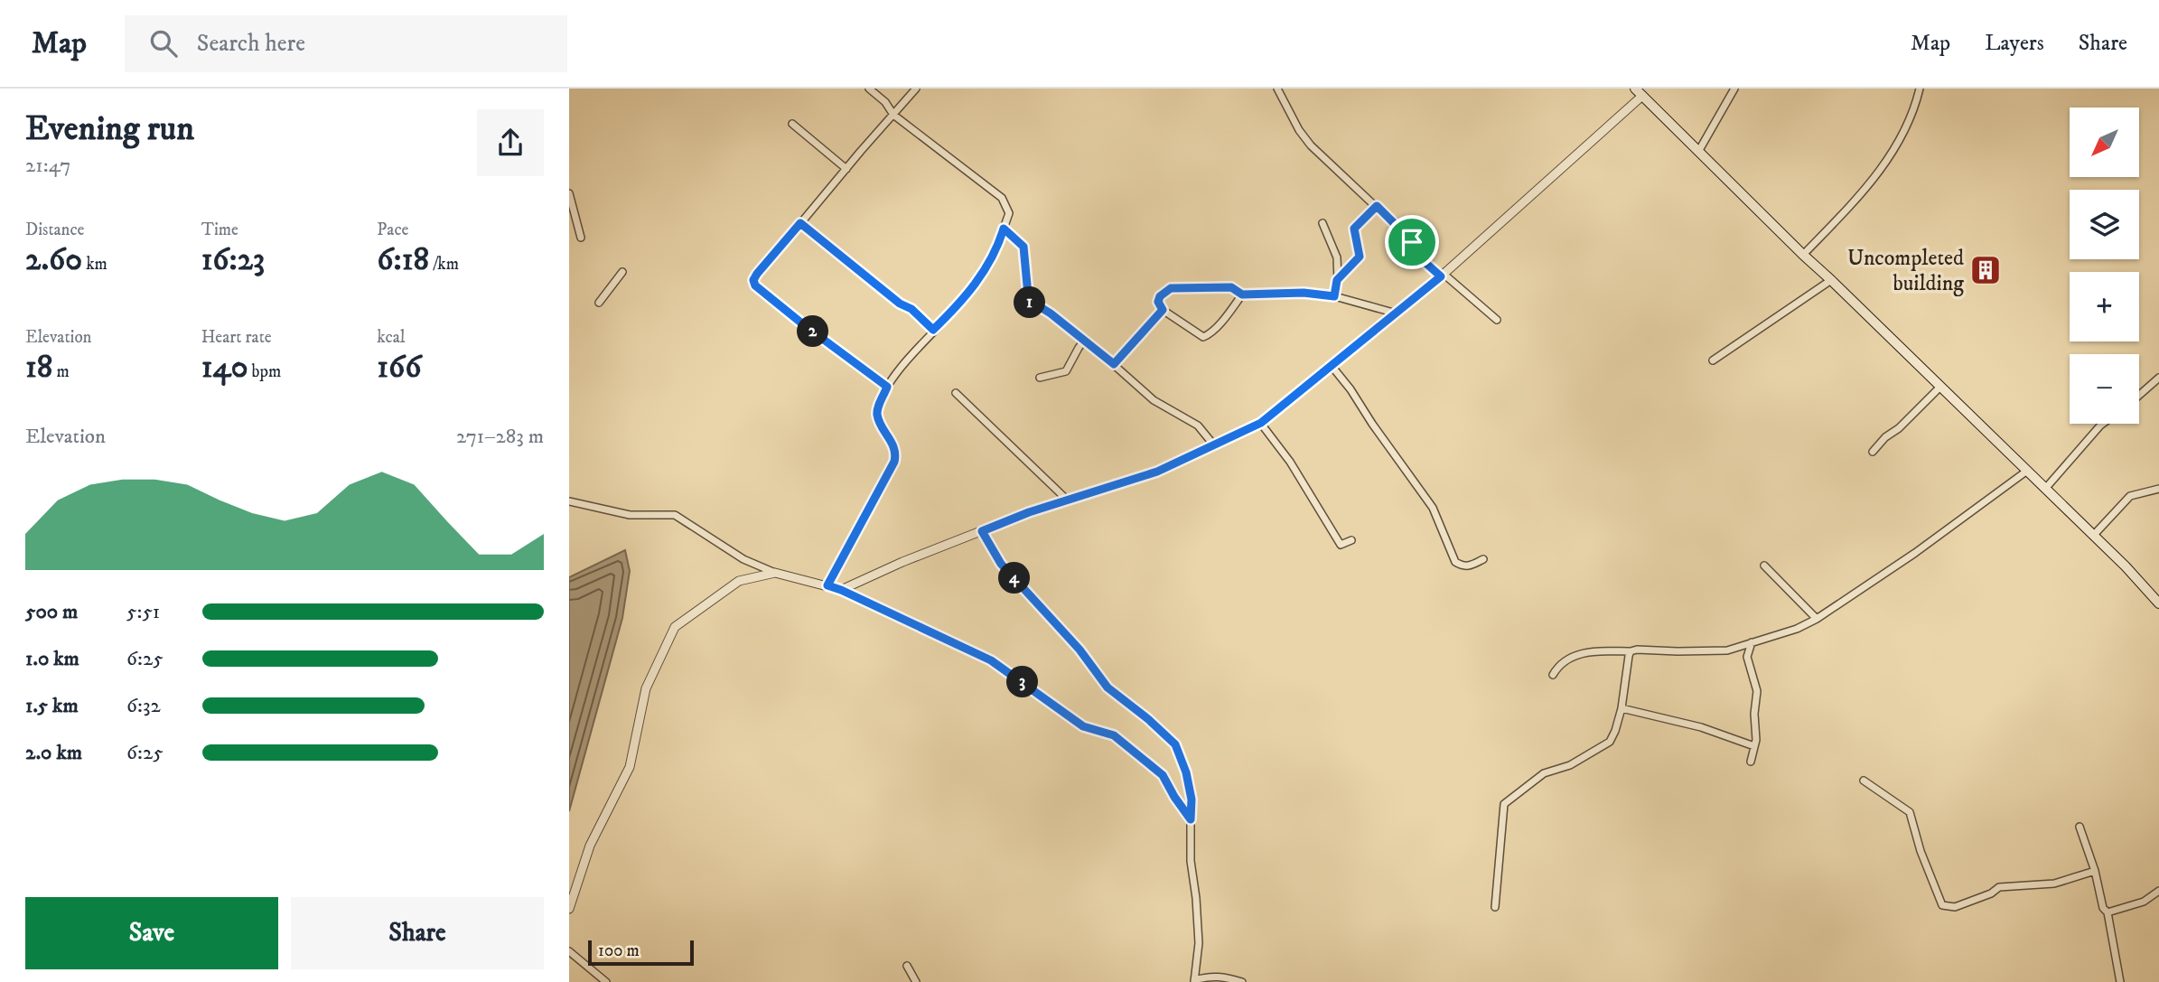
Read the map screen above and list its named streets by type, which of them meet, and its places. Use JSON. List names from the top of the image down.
{
  "places": {
    "building": ["Uncompleted building"]
  },
  "scale_bar": "100 m",
  "north": "bottom left",
  "page": {
    "header": "Map",
    "search": "Search here",
    "nav": ["Map", "Layers", "Share"],
    "heading": ["Evening run", "21:47"],
    "map_buttons": ["+", "−"],
    "stats": [
      ["Distance", "2.60 km"],
      ["Time", "16:23"],
      ["Pace", "6:18 /km"],
      ["Elevation", "18 m"],
      ["Heart rate", "140 bpm"],
      ["kcal", "166"]
    ],
    "pins": [
      "1",
      "2",
      "4",
      "3"
    ],
    "chart": ["Elevation", "271–283 m"],
    "list": [
      {
        "name": "500 m",
        "note": "5:51"
      },
      {
        "name": "1.0 km",
        "note": "6:25"
      },
      {
        "name": "1.5 km",
        "note": "6:32"
      },
      {
        "name": "2.0 km",
        "note": "6:25"
      }
    ],
    "buttons": ["Save", "Share"],
    "scale": "100 m"
  }
}
